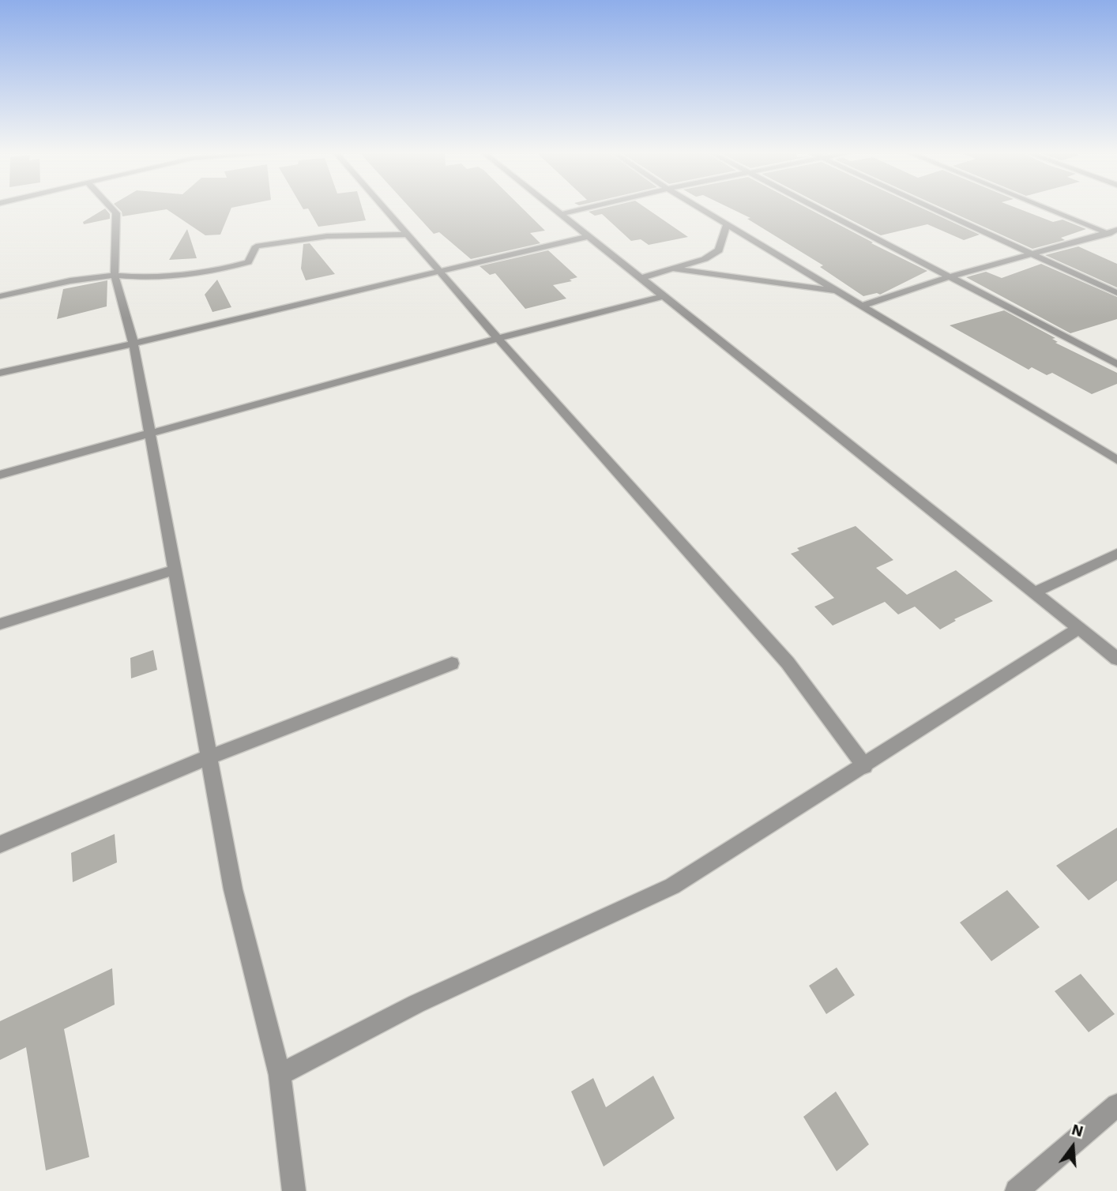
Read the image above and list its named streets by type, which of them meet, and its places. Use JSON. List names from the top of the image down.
{
  "north": "top"
}
